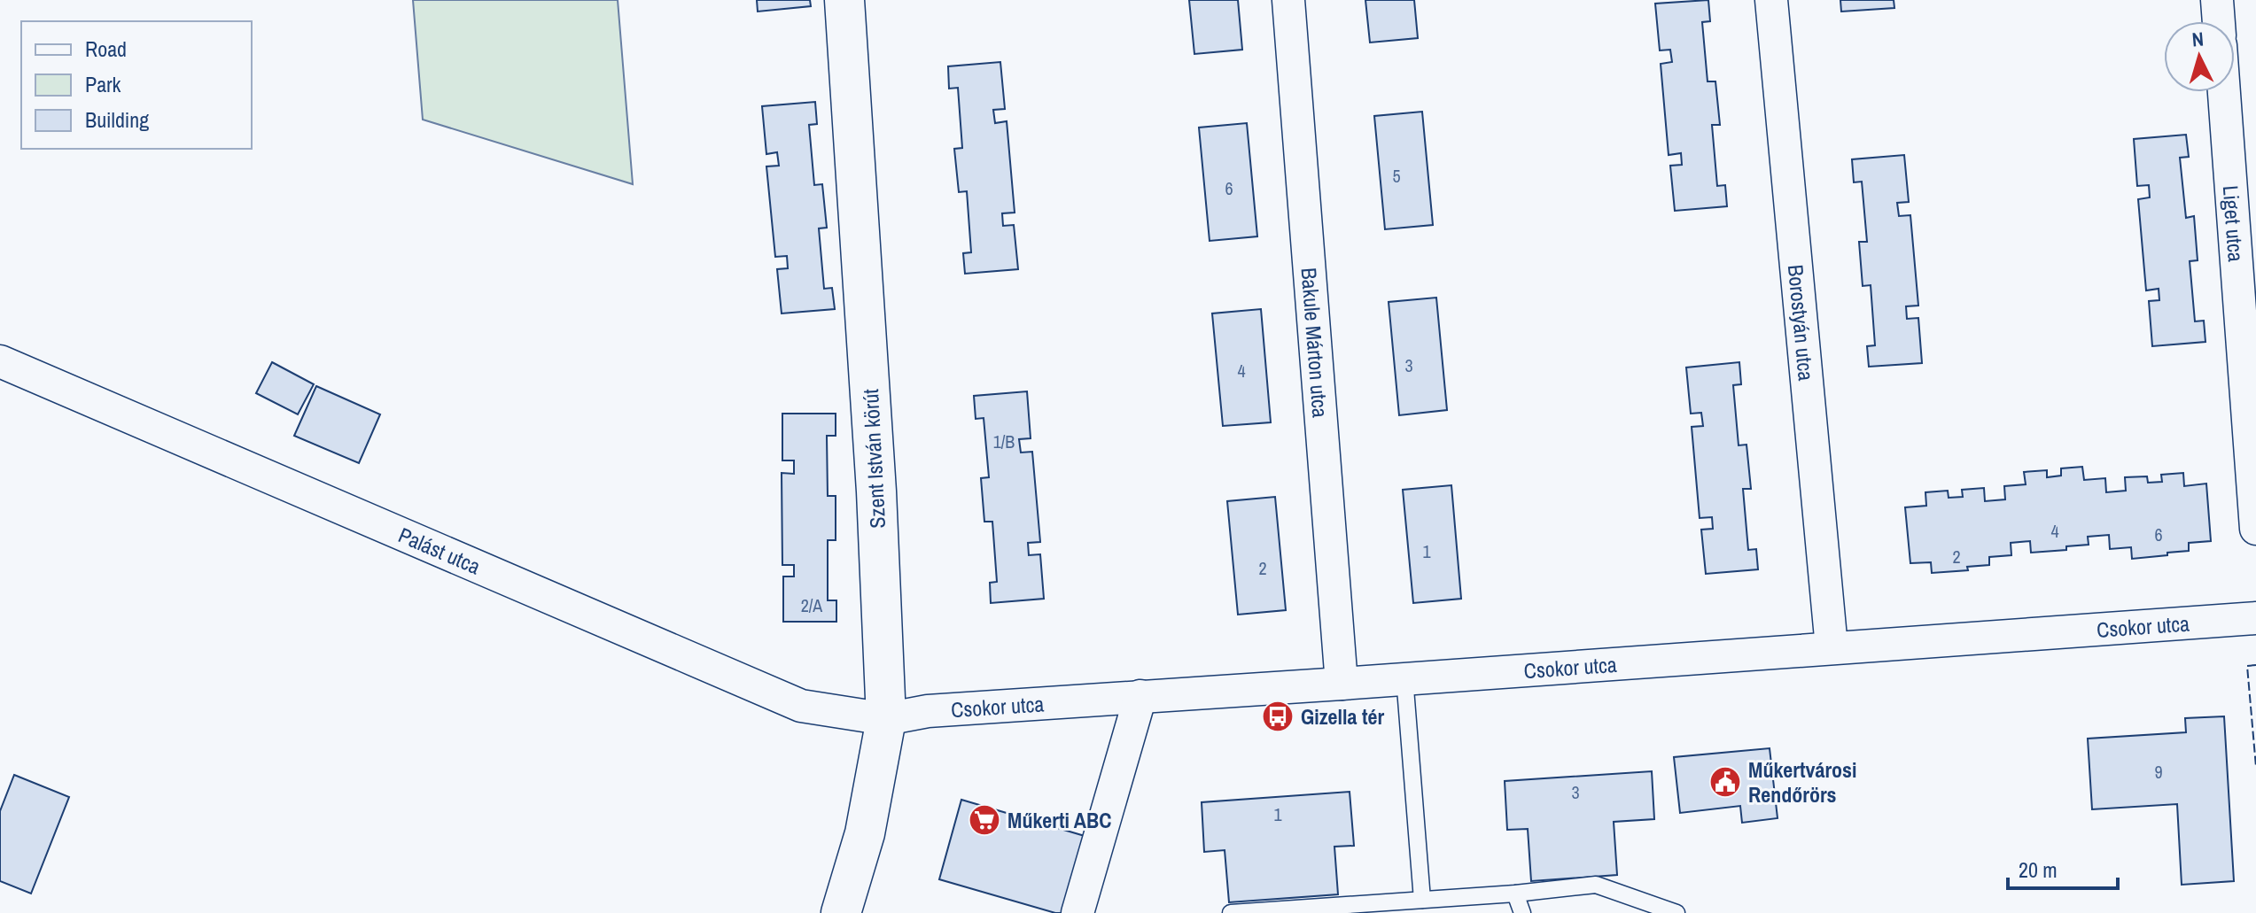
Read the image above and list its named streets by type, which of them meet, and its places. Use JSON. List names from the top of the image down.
{
  "streets": {
    "street": [
      "Liget utca",
      "Borostyán utca",
      "Bakule Márton utca",
      "Szent István körút",
      "Palást utca",
      "Csokor utca"
    ]
  },
  "crossings": [
    ["Borostyán utca", "Csokor utca"],
    ["Bakule Márton utca", "Csokor utca"],
    ["Szent István körút", "Palást utca"],
    ["Szent István körút", "Csokor utca"],
    ["Palást utca", "Csokor utca"]
  ],
  "places": {
    "bus stop": ["Gizella tér"],
    "public building": ["Műkertvárosi Rendőrörs"],
    "supermarket": ["Műkerti ABC"]
  },
  "house_numbers": [
    "5",
    "6",
    "3",
    "4",
    "1/B",
    "4",
    "6",
    "1",
    "2",
    "2",
    "2/A",
    "9",
    "3",
    "1"
  ],
  "legend": ["Road", "Park", "Building"],
  "scale_bar": "20 m",
  "north": "top"
}
